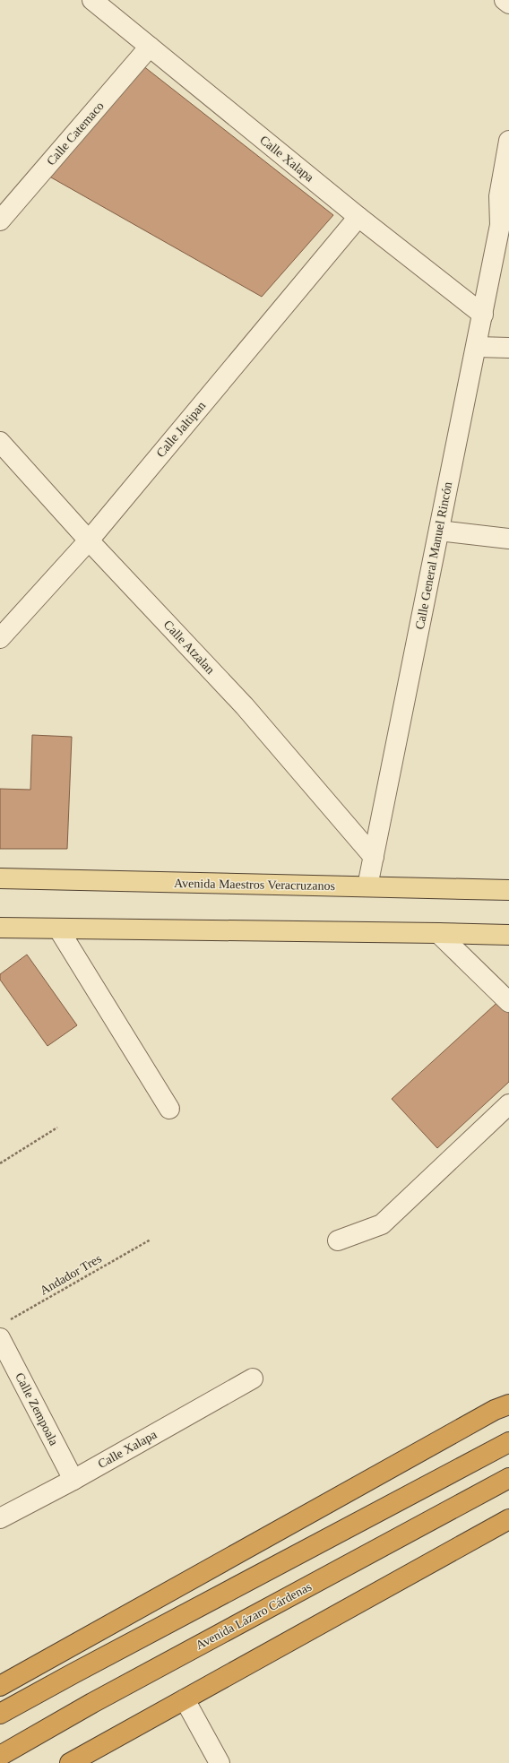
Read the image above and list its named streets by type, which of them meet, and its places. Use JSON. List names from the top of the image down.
{
  "streets": {
    "highway": ["Avenida Lázaro Cárdenas"],
    "main road": ["Avenida Maestros Veracruzanos"],
    "street": [
      "Calle Catemaco",
      "Calle Xalapa",
      "Calle Jaltipan",
      "Calle General Manuel Rincón",
      "Calle Atzalan",
      "Calle Zempoala"
    ],
    "path": ["Andador Tres"]
  },
  "crossings": [
    ["Calle Catemaco", "Calle Xalapa"],
    ["Calle Xalapa", "Calle Jaltipan"],
    ["Calle Xalapa", "Calle General Manuel Rincón"],
    ["Calle Xalapa", "Calle Zempoala"],
    ["Calle Jaltipan", "Calle Atzalan"],
    ["Calle General Manuel Rincón", "Calle Atzalan"],
    ["Calle General Manuel Rincón", "Avenida Maestros Veracruzanos"],
    ["Andador Tres", "Calle Zempoala"]
  ]
}
